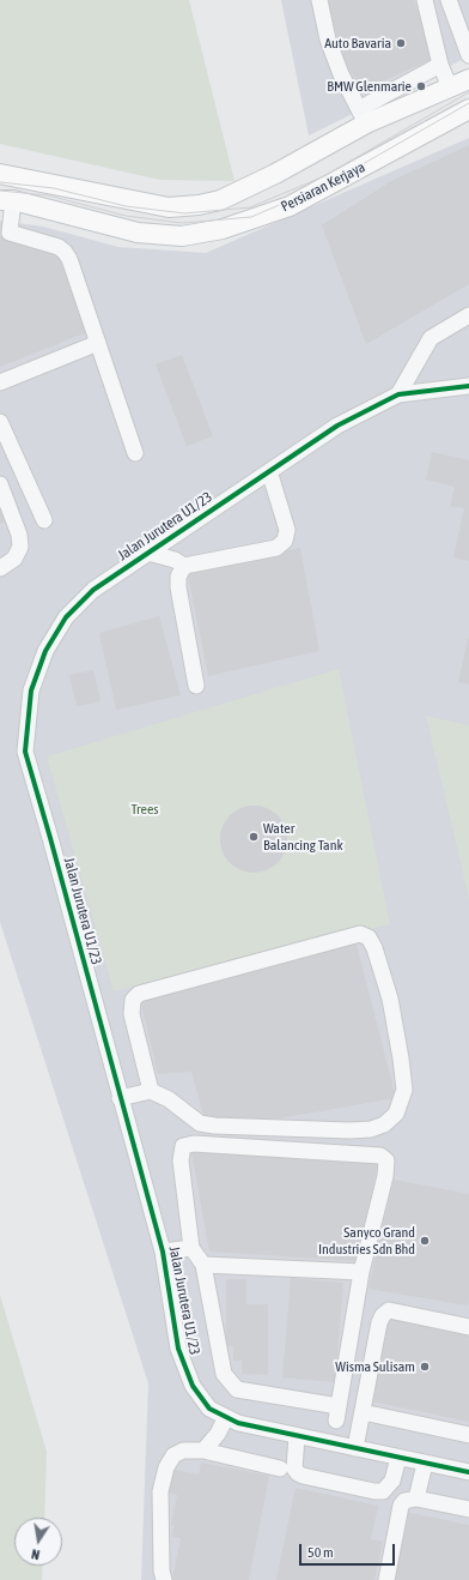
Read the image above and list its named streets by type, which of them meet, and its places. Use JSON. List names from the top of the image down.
{
  "streets": {
    "main road": ["Persiaran Kerjaya"],
    "street": ["Jalan Jurutera U1/23"]
  },
  "parks": ["Trees"],
  "places": [
    "Auto Bavaria",
    "BMW Glenmarie",
    "Water Balancing Tank",
    "Sanyco Grand Industries Sdn Bhd",
    "Wisma Sulisam"
  ],
  "scale_bar": "50 m",
  "north": "bottom"
}
